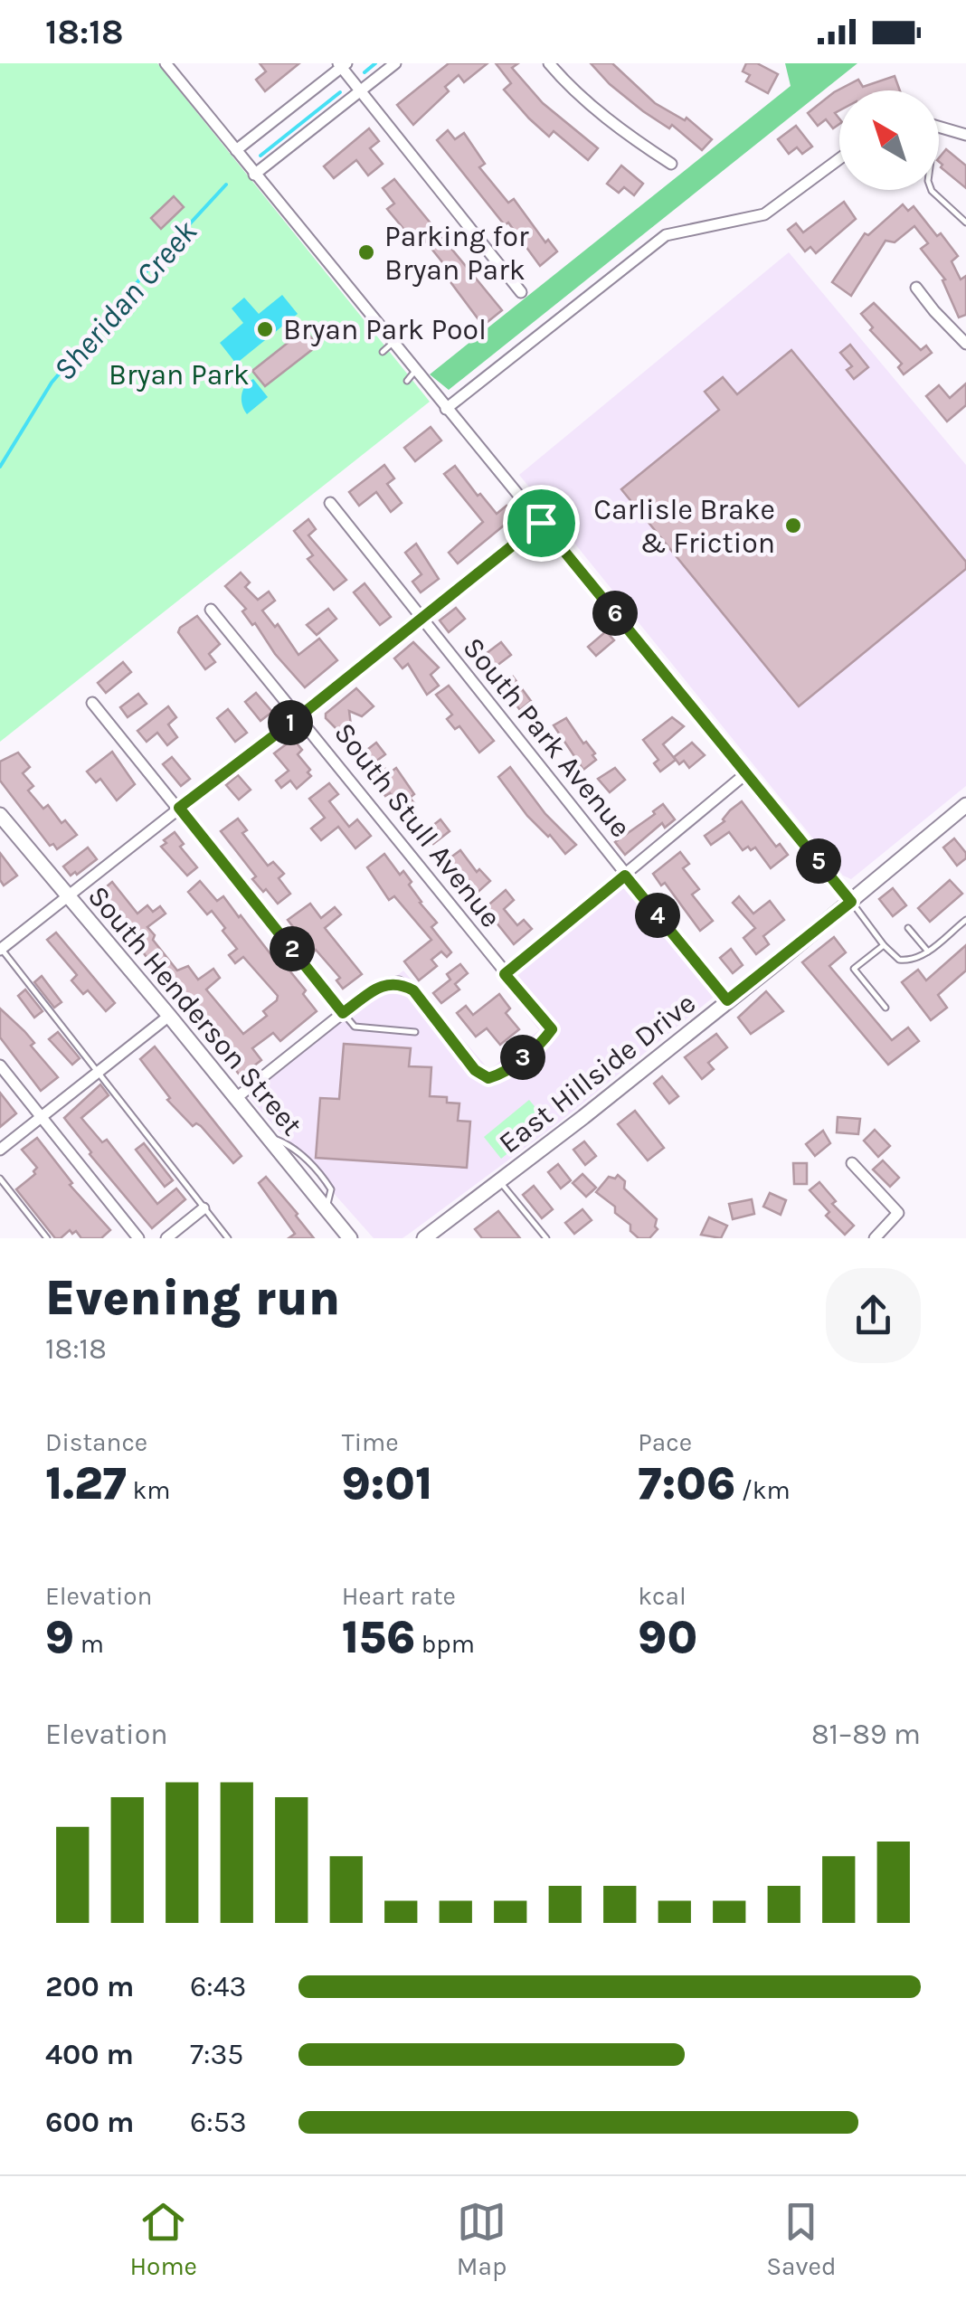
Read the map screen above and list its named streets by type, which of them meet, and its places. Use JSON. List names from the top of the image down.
{
  "streets": {
    "main road": ["South Henderson Street", "East Hillside Drive"],
    "street": ["South Park Avenue", "South Stull Avenue"]
  },
  "crossings": [
    ["South Park Avenue", "East Hillside Drive"]
  ],
  "water": ["Sheridan Creek"],
  "parks": ["Bryan Park"],
  "places": ["Parking for Bryan Park", "Bryan Park Pool", "Carlisle Brake & Friction"],
  "north": "top left",
  "page": {
    "status": "18:18",
    "pins": [
      "6",
      "1",
      "5",
      "4",
      "2",
      "3"
    ],
    "heading": ["Evening run", "18:18"],
    "stats": [
      ["Distance", "1.27 km"],
      ["Time", "9:01"],
      ["Pace", "7:06 /km"],
      ["Elevation", "9 m"],
      ["Heart rate", "156 bpm"],
      ["kcal", "90"]
    ],
    "chart": ["Elevation", "81–89 m"],
    "list": [
      {
        "name": "200 m",
        "note": "6:43"
      },
      {
        "name": "400 m",
        "note": "7:35"
      },
      {
        "name": "600 m",
        "note": "6:53"
      }
    ],
    "tabs": ["Home", "Map", "Saved"]
  }
}
